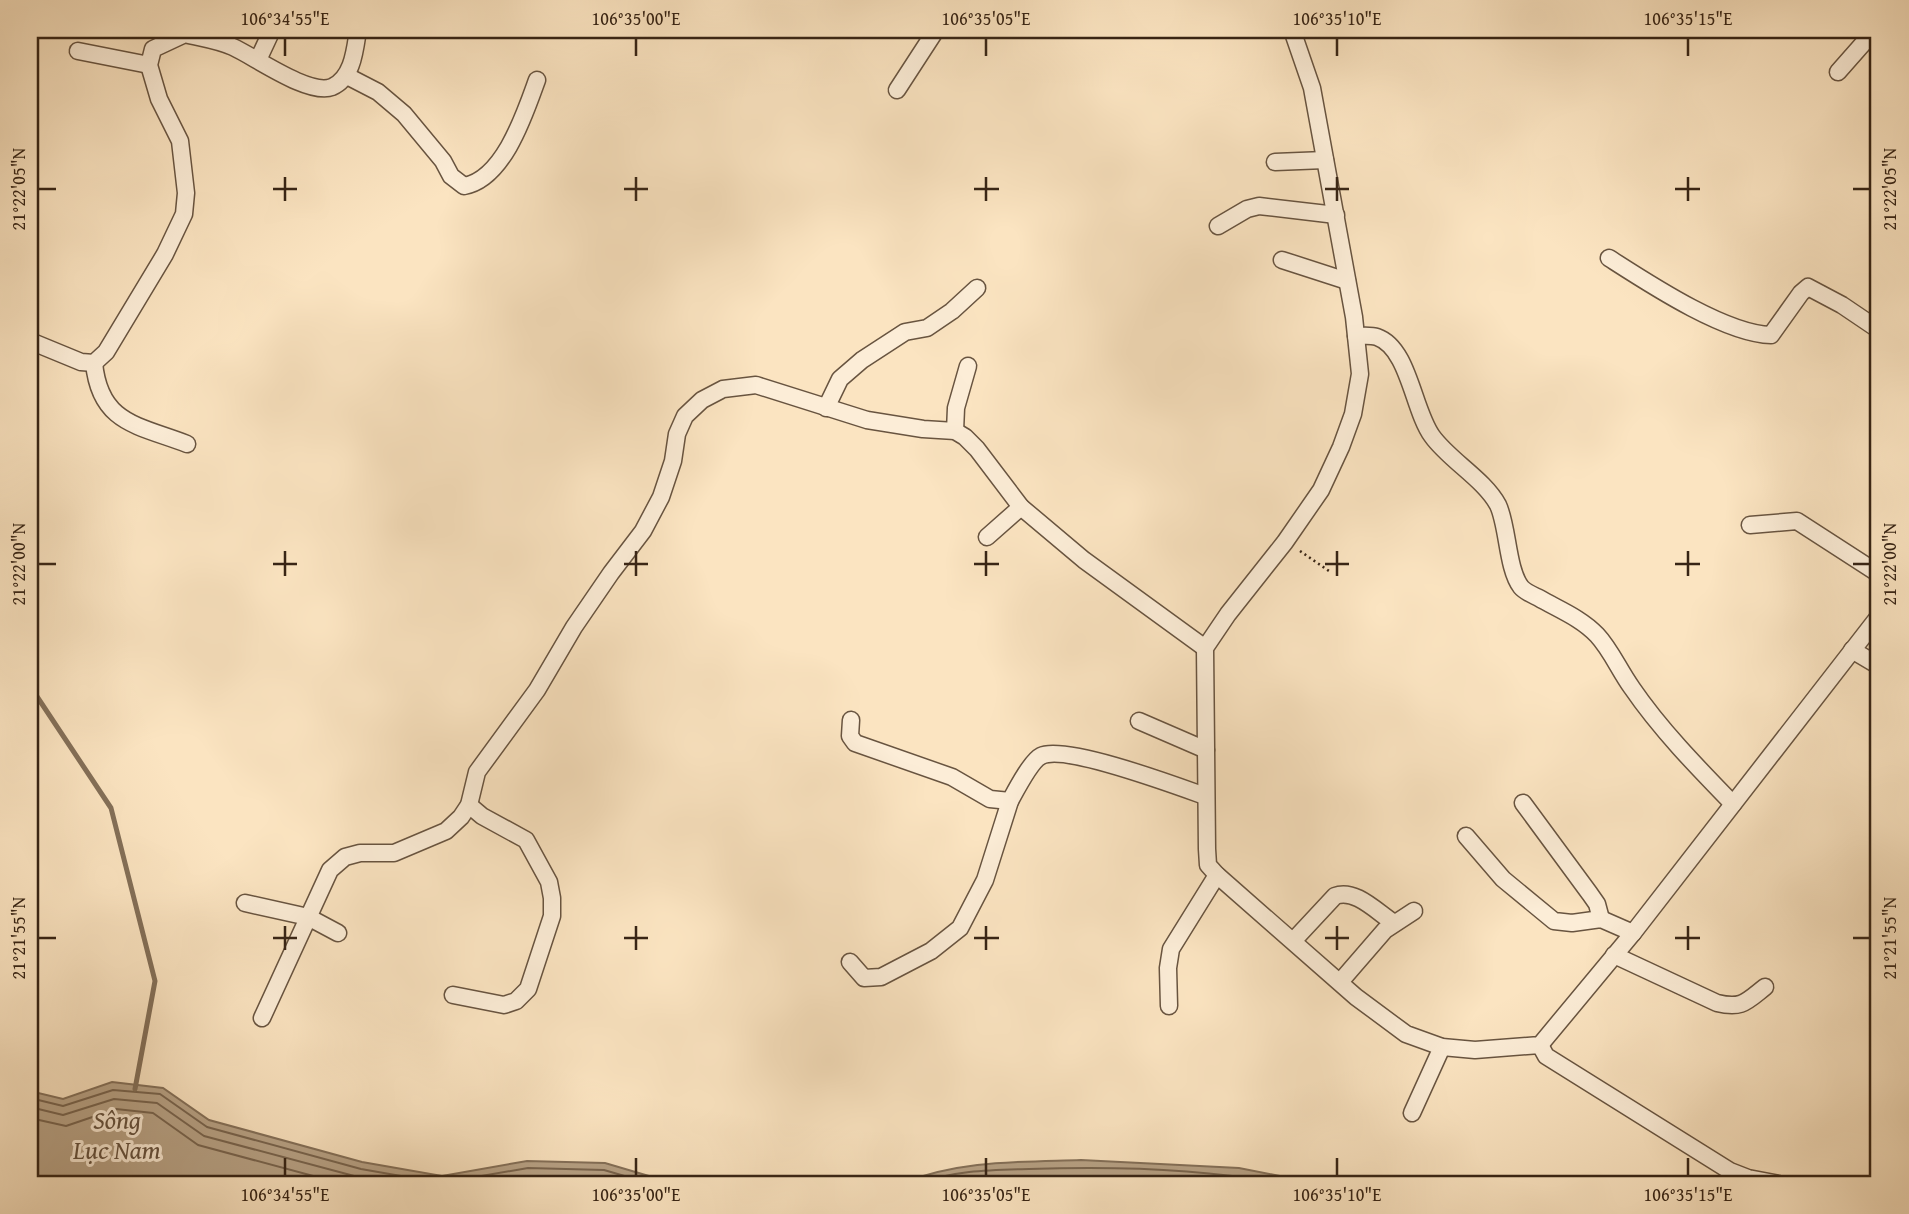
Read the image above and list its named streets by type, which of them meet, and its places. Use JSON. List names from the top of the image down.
{
  "water": ["Sông Lục Nam"],
  "coordinates": [
    "106°34'55\"E",
    "106°35'00\"E",
    "106°35'05\"E",
    "106°35'10\"E",
    "106°35'15\"E",
    "21°22'05\"N",
    "21°22'00\"N",
    "21°21'55\"N"
  ]
}
